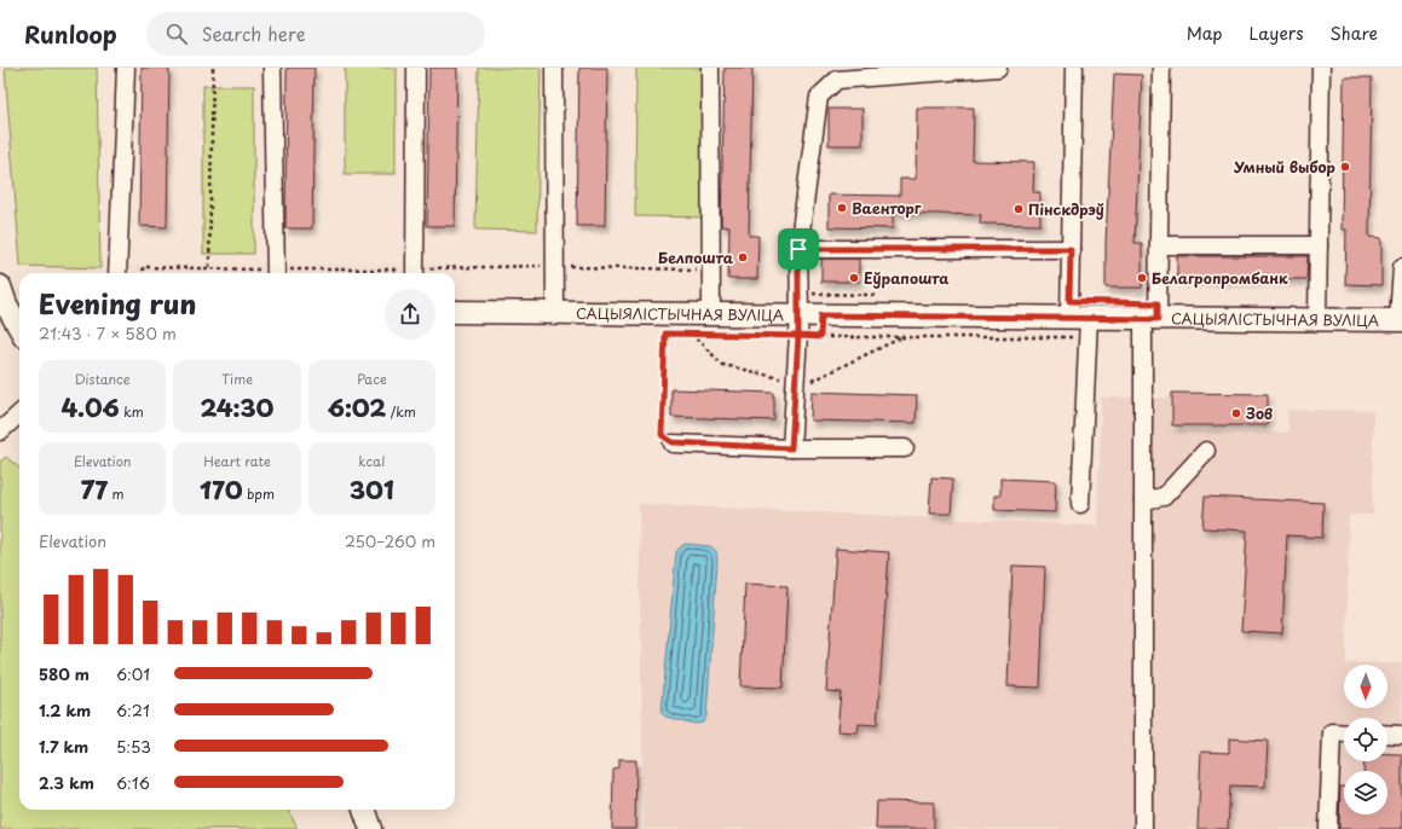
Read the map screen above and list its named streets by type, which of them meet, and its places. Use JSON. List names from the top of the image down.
{
  "streets": {
    "main road": ["САЦЫЯЛІСТЫЧНАЯ ВУЛІЦА"]
  },
  "places": [
    "Умный выбор",
    "Ваенторг",
    "Пінскдрэў",
    "Белпошта",
    "Еўрапошта",
    "Белагропромбанк",
    "Зов"
  ],
  "north": "bottom",
  "page": {
    "header": "Runloop",
    "search": "Search here",
    "nav": ["Map", "Layers", "Share"],
    "heading": ["Evening run", "21:43 · 7 × 580 m"],
    "stats": [
      ["Distance", "4.06 km"],
      ["Time", "24:30"],
      ["Pace", "6:02 /km"],
      ["Elevation", "77 m"],
      ["Heart rate", "170 bpm"],
      ["kcal", "301"]
    ],
    "chart": ["Elevation", "250–260 m"],
    "list": [
      {
        "name": "580 m",
        "note": "6:01"
      },
      {
        "name": "1.2 km",
        "note": "6:21"
      },
      {
        "name": "1.7 km",
        "note": "5:53"
      },
      {
        "name": "2.3 km",
        "note": "6:16"
      }
    ]
  }
}
